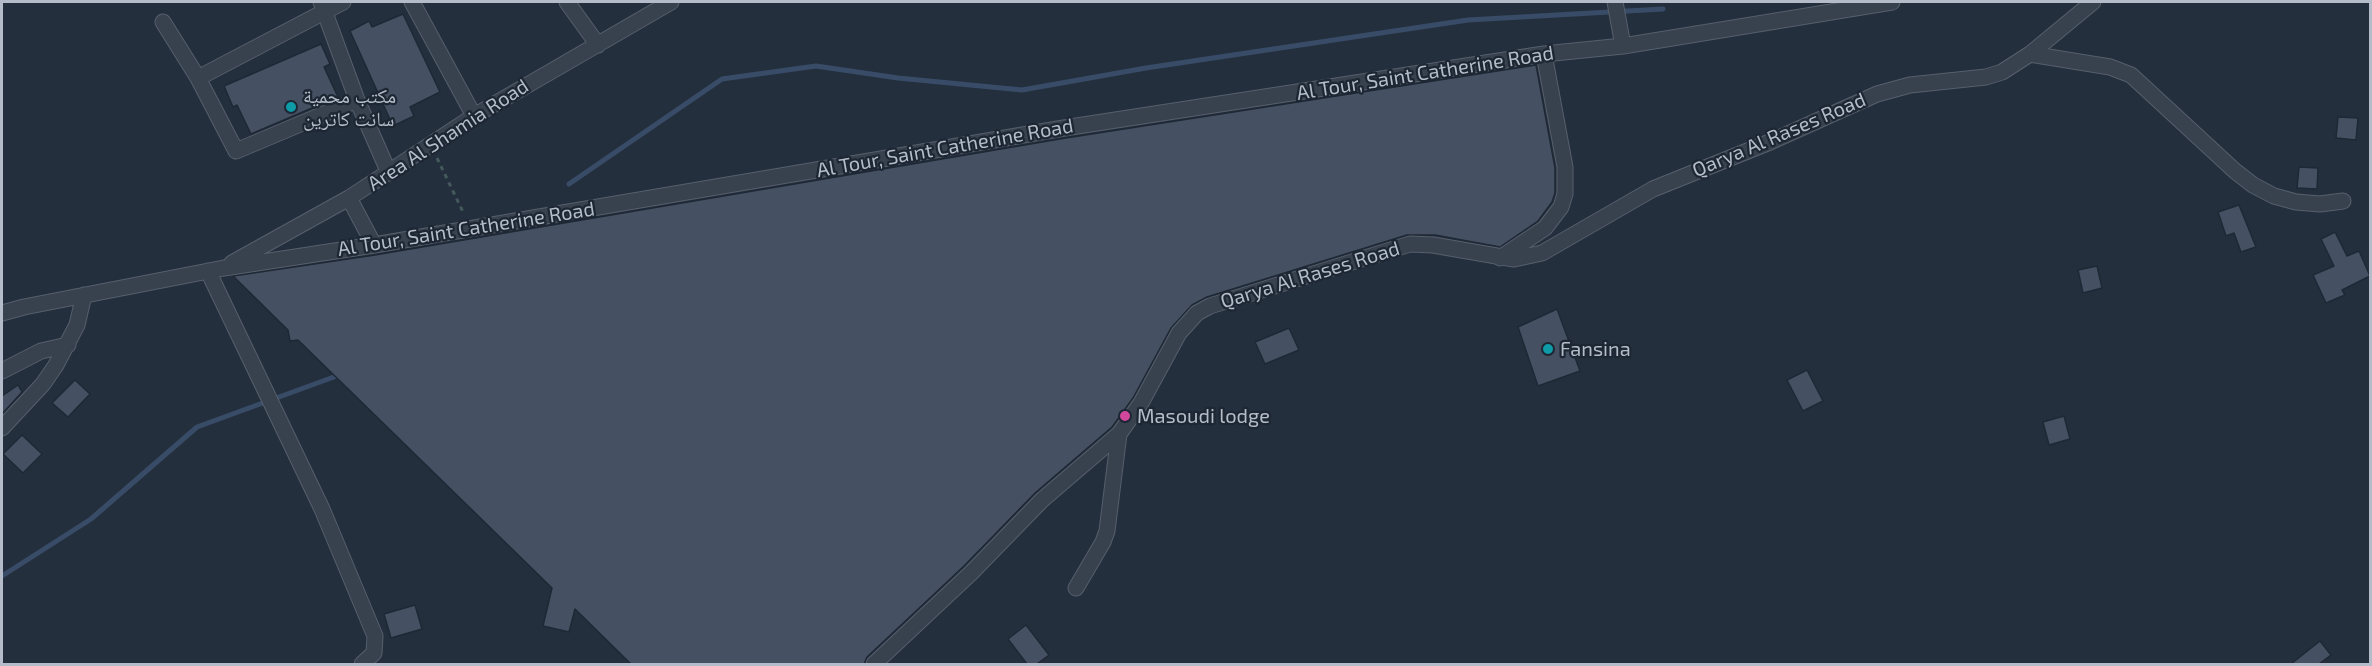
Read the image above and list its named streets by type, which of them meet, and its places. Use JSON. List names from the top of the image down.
{
  "streets": {
    "street": ["Al Tour, Saint Catherine Road", "Area Al Shamia Road", "Qarya Al Rases Road"]
  },
  "crossings": [
    ["Al Tour, Saint Catherine Road", "Area Al Shamia Road"]
  ],
  "places": ["مكتب محمية سانت كاترين", "Fansina", "Masoudi lodge"]
}
